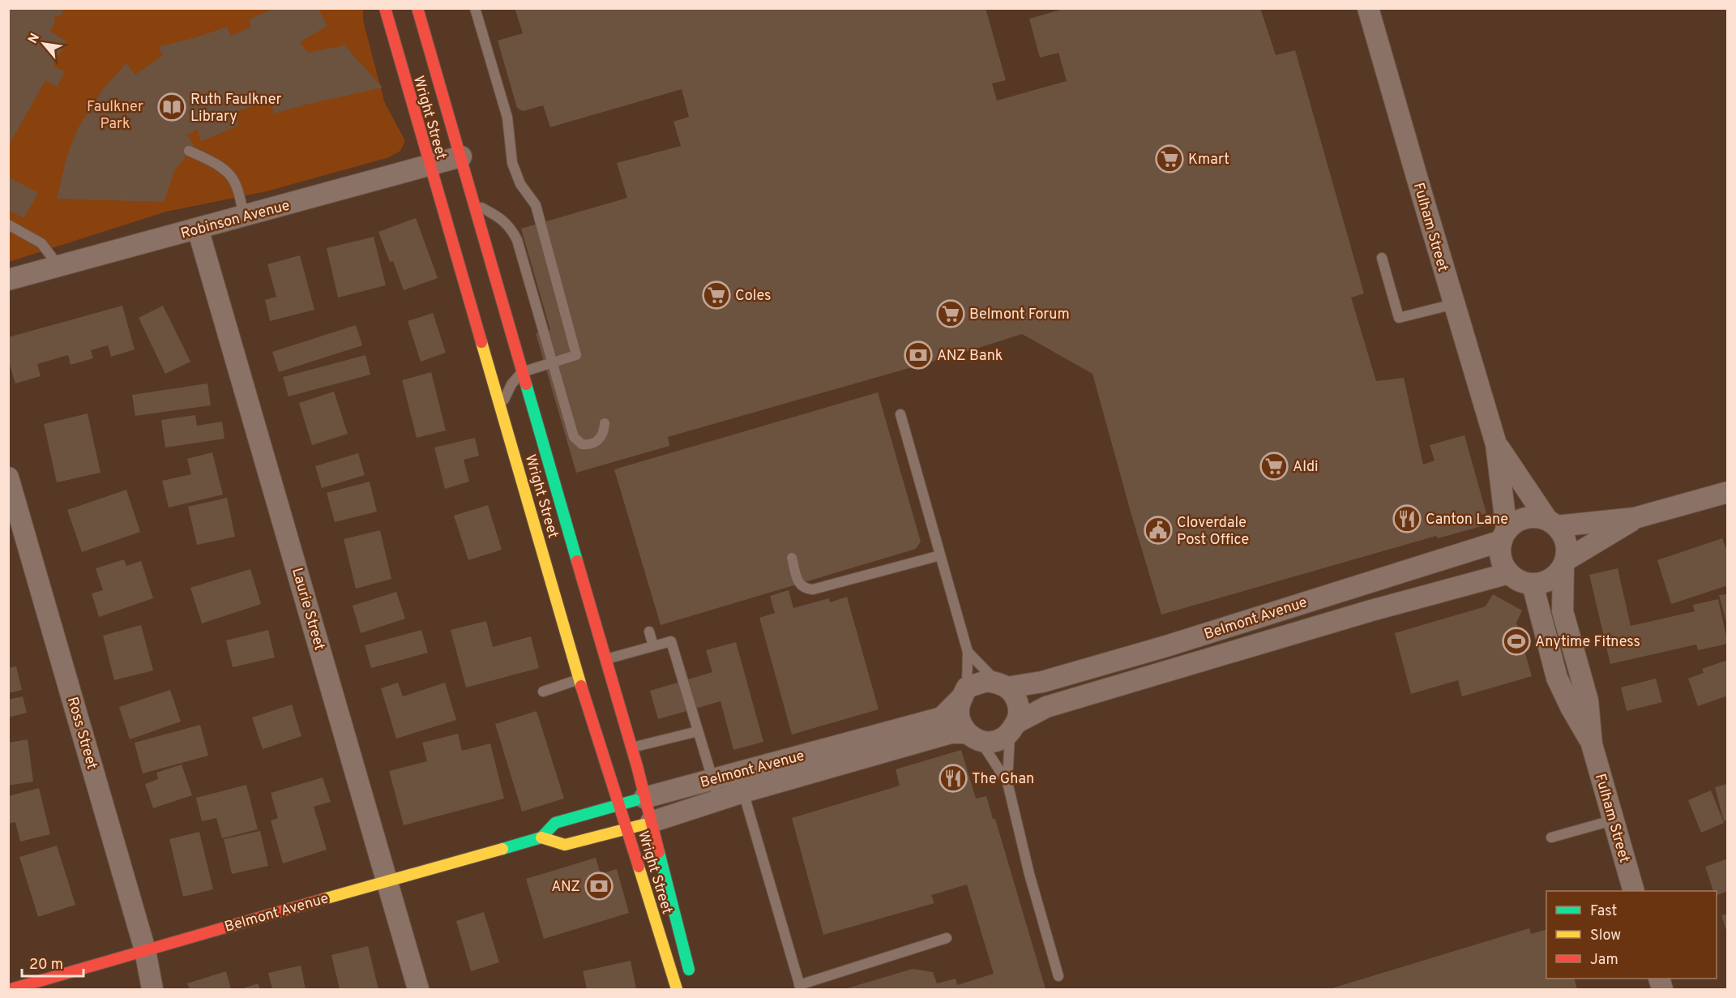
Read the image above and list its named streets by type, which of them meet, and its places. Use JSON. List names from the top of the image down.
{
  "streets": {
    "street": [
      "Wright Street",
      "Robinson Avenue",
      "Fulham Street",
      "Laurie Street",
      "Belmont Avenue",
      "Ross Street"
    ]
  },
  "crossings": [
    ["Wright Street", "Robinson Avenue"],
    ["Wright Street", "Belmont Avenue"],
    ["Robinson Avenue", "Laurie Street"],
    ["Fulham Street", "Belmont Avenue"],
    ["Laurie Street", "Belmont Avenue"],
    ["Belmont Avenue", "Ross Street"]
  ],
  "parks": ["Faulkner Park"],
  "places": {
    "library": ["Ruth Faulkner Library"],
    "supermarket": [
      "Kmart",
      "Coles",
      "Belmont Forum",
      "Aldi"
    ],
    "bank": ["ANZ Bank", "ANZ"],
    "restaurant": ["Canton Lane", "The Ghan"],
    "public building": ["Cloverdale Post Office"],
    "sports": ["Anytime Fitness"]
  },
  "legend": ["Fast", "Slow", "Jam"],
  "scale_bar": "20 m",
  "north": "top left"
}
